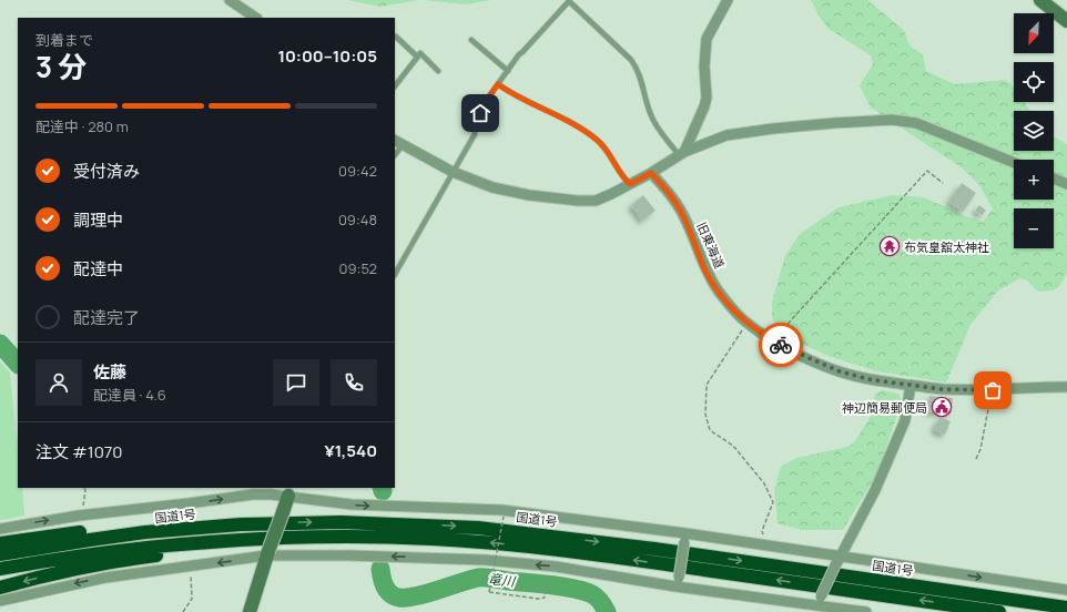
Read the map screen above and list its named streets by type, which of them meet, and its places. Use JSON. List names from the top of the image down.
{
  "streets": {
    "highway": ["国道1号"],
    "street": ["旧東海道"]
  },
  "water": ["竜川"],
  "places": {
    "temple": ["布気皇舘太神社"],
    "public building": ["神辺簡易郵便局"]
  },
  "north": "bottom left",
  "page": {
    "map_buttons": ["+", "−"],
    "heading": ["3 分", "到着まで", "10:00–10:05"],
    "panel": [
      "佐藤",
      "配達員 · 4.6",
      "注文 #1070",
      "¥1,540"
    ],
    "bar": "配達中 · 280 m",
    "list": [
      ["受付済み", "09:42"],
      ["調理中", "09:48"],
      ["配達中", "09:52"],
      "配達完了"
    ]
  }
}
